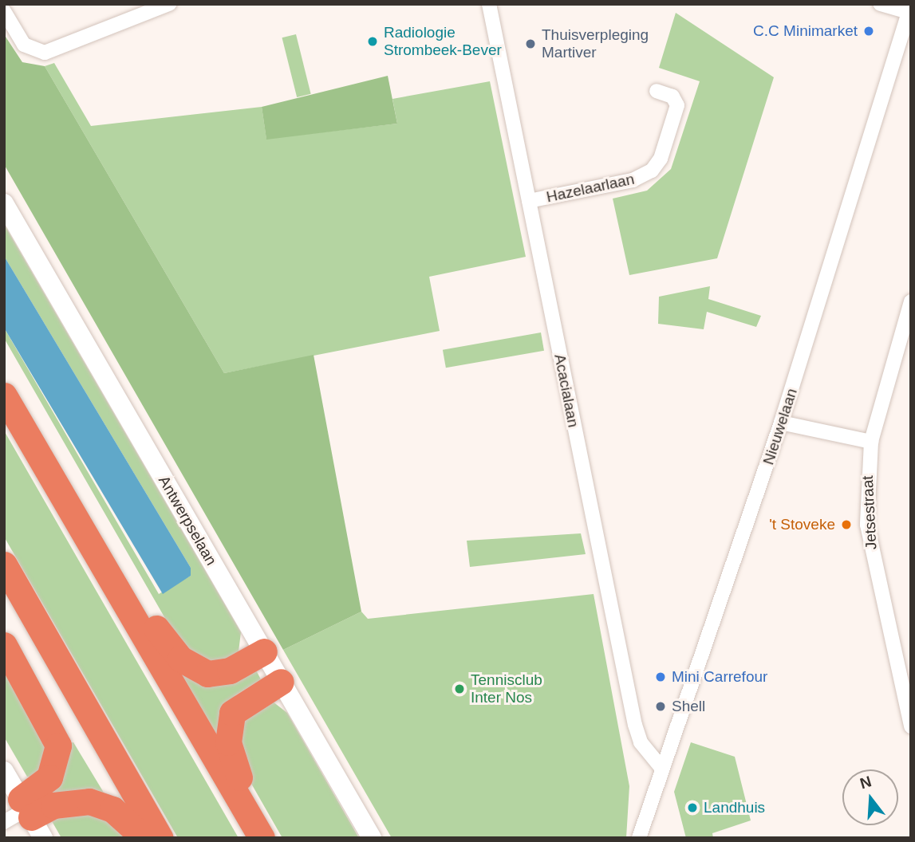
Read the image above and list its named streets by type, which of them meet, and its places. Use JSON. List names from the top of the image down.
{
  "streets": {
    "main road": ["Antwerpselaan"],
    "street": [
      "Hazelaarlaan",
      "Acacialaan",
      "Nieuwelaan",
      "Jetsestraat"
    ]
  },
  "crossings": [
    ["Hazelaarlaan", "Acacialaan"],
    ["Acacialaan", "Nieuwelaan"]
  ],
  "places": [
    "C.C Minimarket",
    "Radiologie Strombeek-Bever",
    "Thuisverpleging Martiver",
    "'t Stoveke",
    "Mini Carrefour",
    "Tennisclub Inter Nos",
    "Shell",
    "Landhuis"
  ],
  "north": "top"
}
